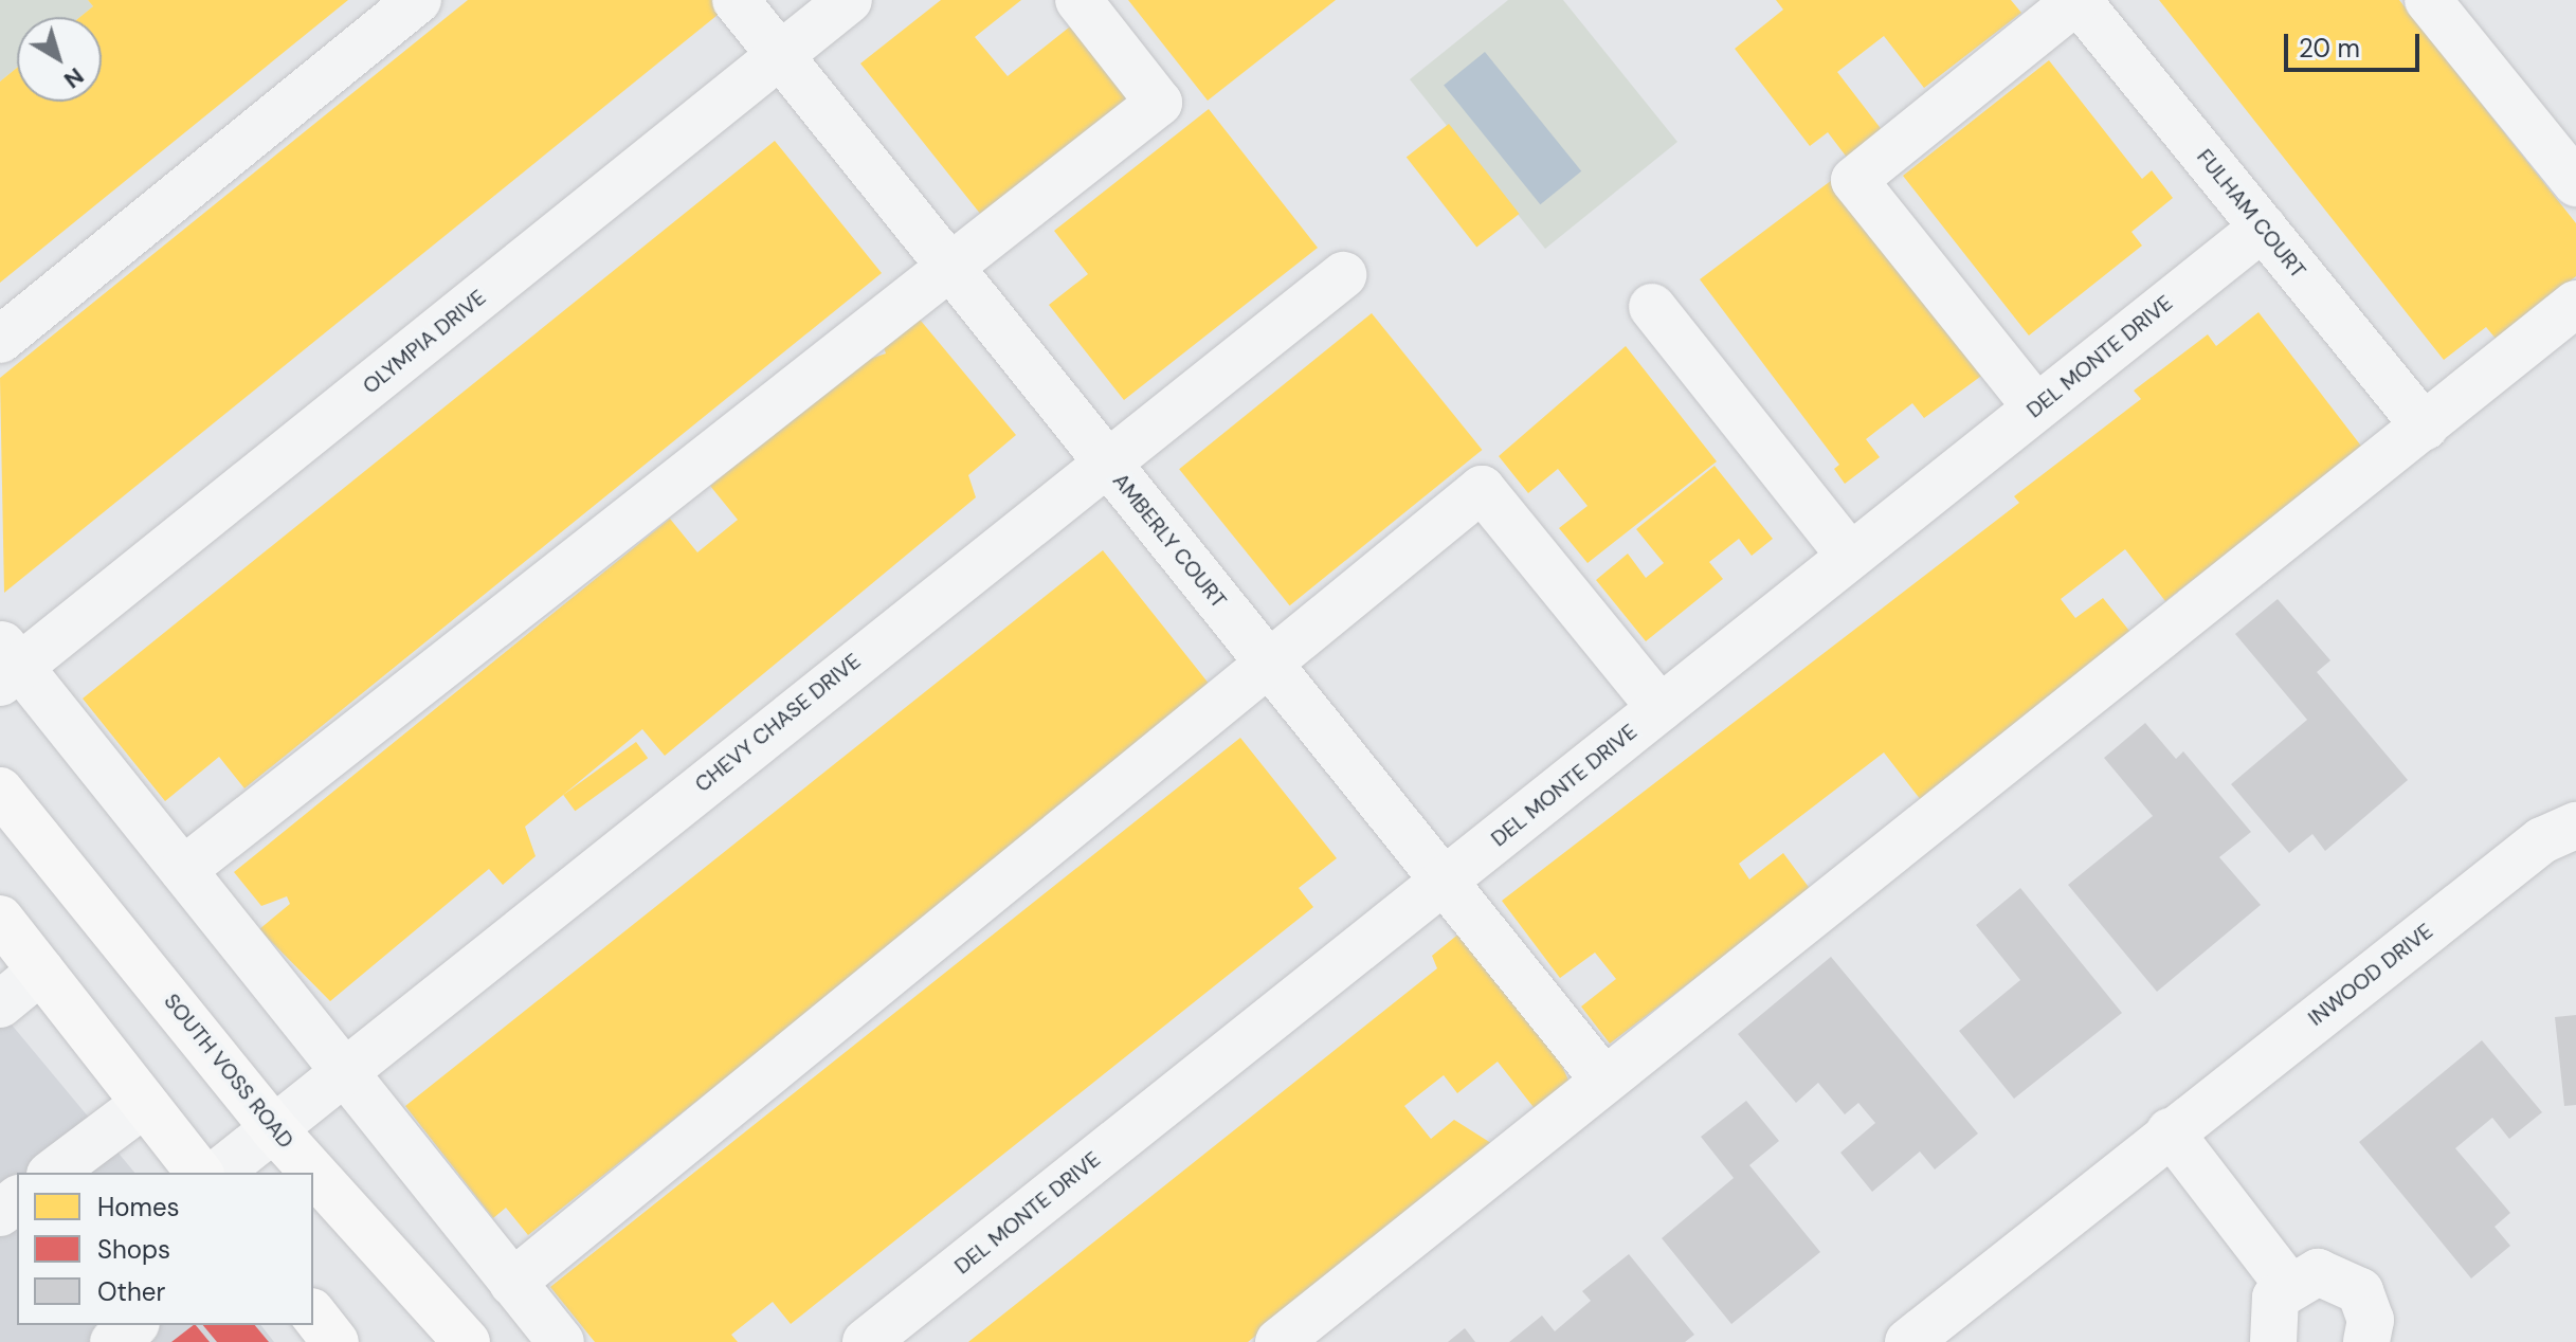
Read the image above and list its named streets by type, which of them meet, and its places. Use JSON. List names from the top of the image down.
{
  "streets": {
    "main road": ["SOUTH VOSS ROAD"],
    "street": [
      "FULHAM COURT",
      "OLYMPIA DRIVE",
      "DEL MONTE DRIVE",
      "AMBERLY COURT",
      "CHEVY CHASE DRIVE",
      "INWOOD DRIVE"
    ]
  },
  "crossings": [
    ["FULHAM COURT", "DEL MONTE DRIVE"],
    ["OLYMPIA DRIVE", "AMBERLY COURT"],
    ["DEL MONTE DRIVE", "AMBERLY COURT"],
    ["AMBERLY COURT", "CHEVY CHASE DRIVE"],
    ["CHEVY CHASE DRIVE", "SOUTH VOSS ROAD"]
  ],
  "legend": ["Homes", "Shops", "Other"],
  "scale_bar": "20 m",
  "north": "bottom right"
}
